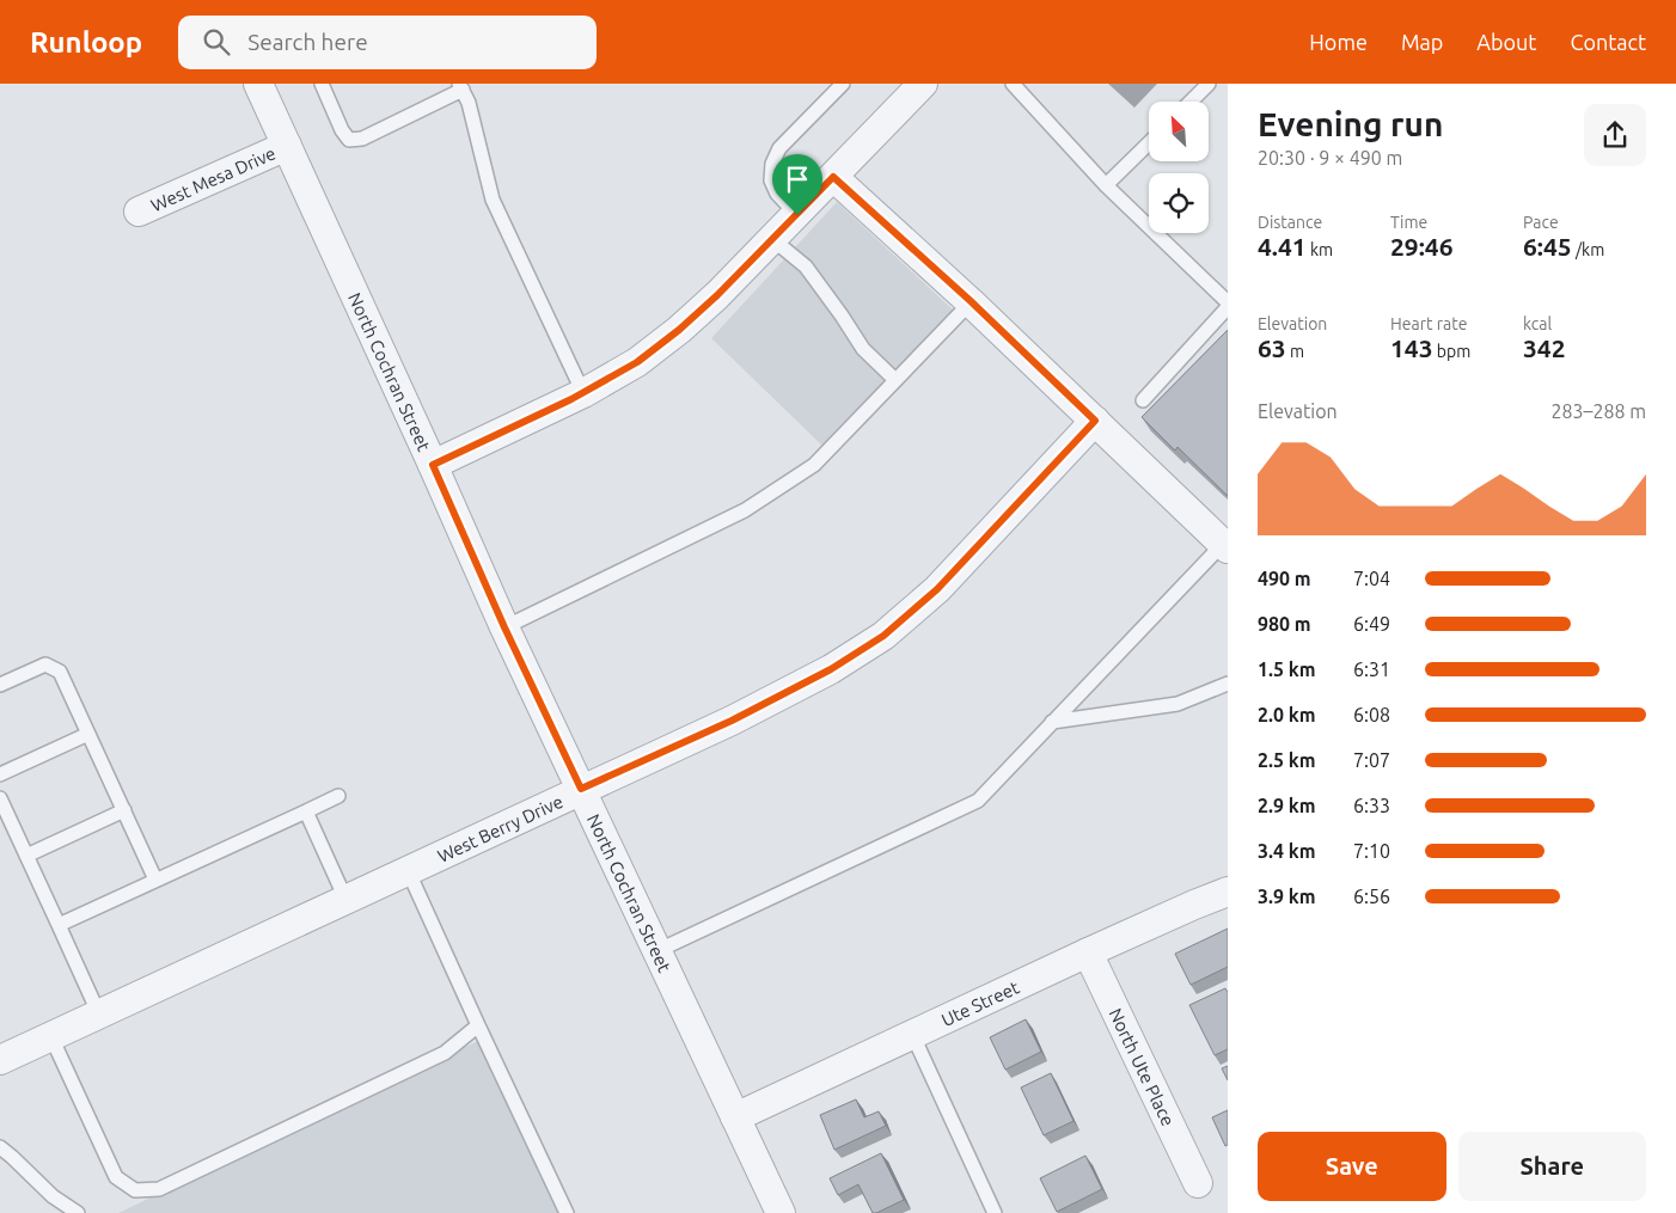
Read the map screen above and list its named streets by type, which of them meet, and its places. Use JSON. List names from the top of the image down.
{
  "streets": {
    "street": [
      "West Mesa Drive",
      "North Cochran Street",
      "West Berry Drive",
      "Ute Street",
      "North Ute Place"
    ]
  },
  "crossings": [
    ["West Mesa Drive", "North Cochran Street"],
    ["North Cochran Street", "West Berry Drive"],
    ["North Cochran Street", "Ute Street"],
    ["Ute Street", "North Ute Place"]
  ],
  "north": "top left",
  "page": {
    "header": "Runloop",
    "search": "Search here",
    "nav": [
      "Home",
      "Map",
      "About",
      "Contact"
    ],
    "heading": ["Evening run", "20:30 · 9 × 490 m"],
    "stats": [
      ["Distance", "4.41 km"],
      ["Time", "29:46"],
      ["Pace", "6:45 /km"],
      ["Elevation", "63 m"],
      ["Heart rate", "143 bpm"],
      ["kcal", "342"]
    ],
    "chart": ["Elevation", "283–288 m"],
    "list": [
      {
        "name": "490 m",
        "note": "7:04"
      },
      {
        "name": "980 m",
        "note": "6:49"
      },
      {
        "name": "1.5 km",
        "note": "6:31"
      },
      {
        "name": "2.0 km",
        "note": "6:08"
      },
      {
        "name": "2.5 km",
        "note": "7:07"
      },
      {
        "name": "2.9 km",
        "note": "6:33"
      },
      {
        "name": "3.4 km",
        "note": "7:10"
      },
      {
        "name": "3.9 km",
        "note": "6:56"
      }
    ],
    "buttons": ["Save", "Share"]
  }
}
